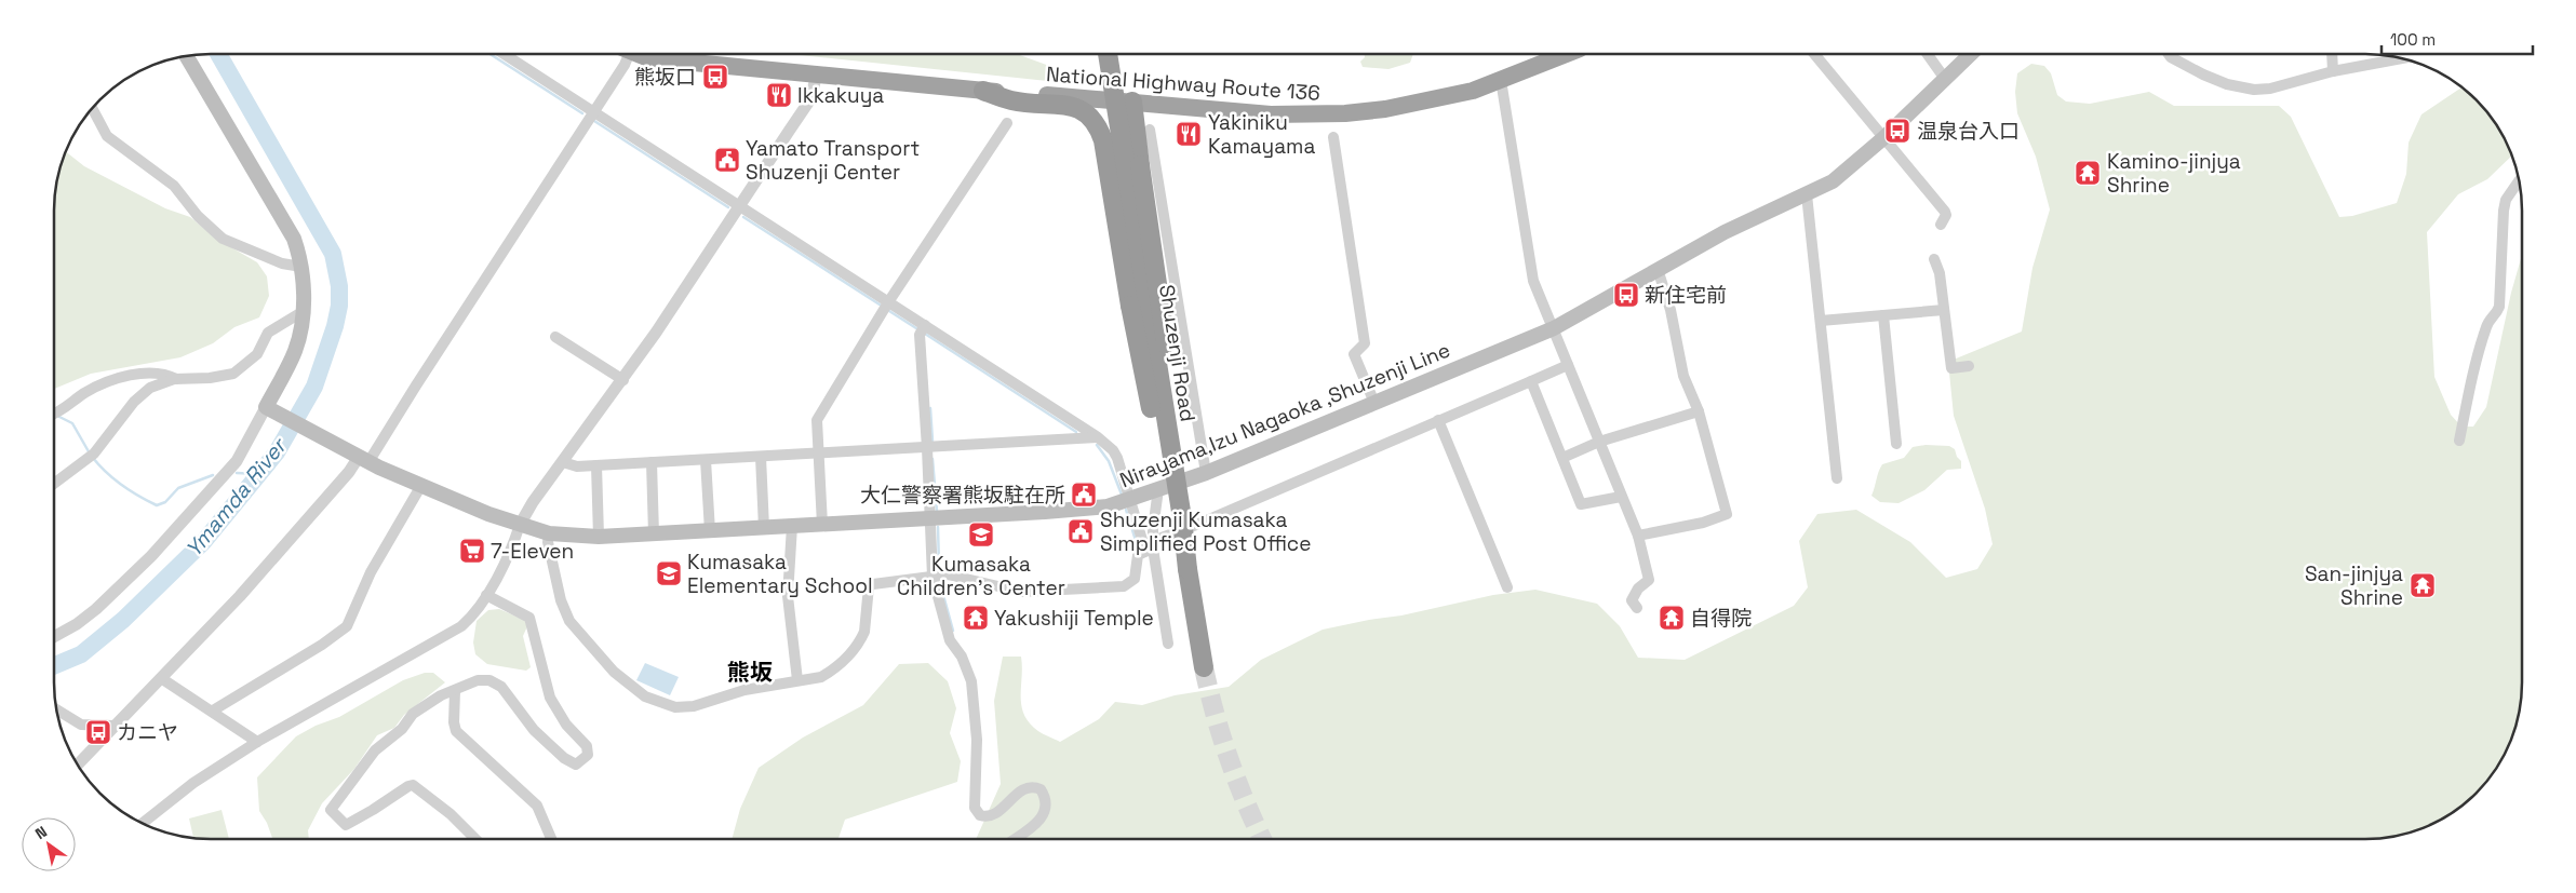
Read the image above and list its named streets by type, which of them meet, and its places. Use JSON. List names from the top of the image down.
{
  "streets": {
    "highway": ["National Highway Route 136", "Shuzenji Road"],
    "main road": ["Nirayama,Izu Nagaoka ,Shuzenji Line"]
  },
  "districts": ["熊坂"],
  "water": ["Ymamda River"],
  "places": {
    "bus stop": [
      "熊坂口",
      "温泉台入口",
      "新住宅前",
      "カニヤ"
    ],
    "restaurant": ["Ikkakuya", "Yakiniku Kamayama"],
    "public building": ["Yamato Transport Shuzenji Center", "大仁警察署熊坂駐在所", "Shuzenji Kumasaka Simplified Post Office"],
    "temple": [
      "Kamino-jinjya Shrine",
      "San-jinjya Shrine",
      "Yakushiji Temple",
      "自得院"
    ],
    "school or university": ["Kumasaka Children's Center", "Kumasaka Elementary School"],
    "supermarket": ["7-Eleven"]
  },
  "scale_bar": "100 m",
  "north": "top left"
}
